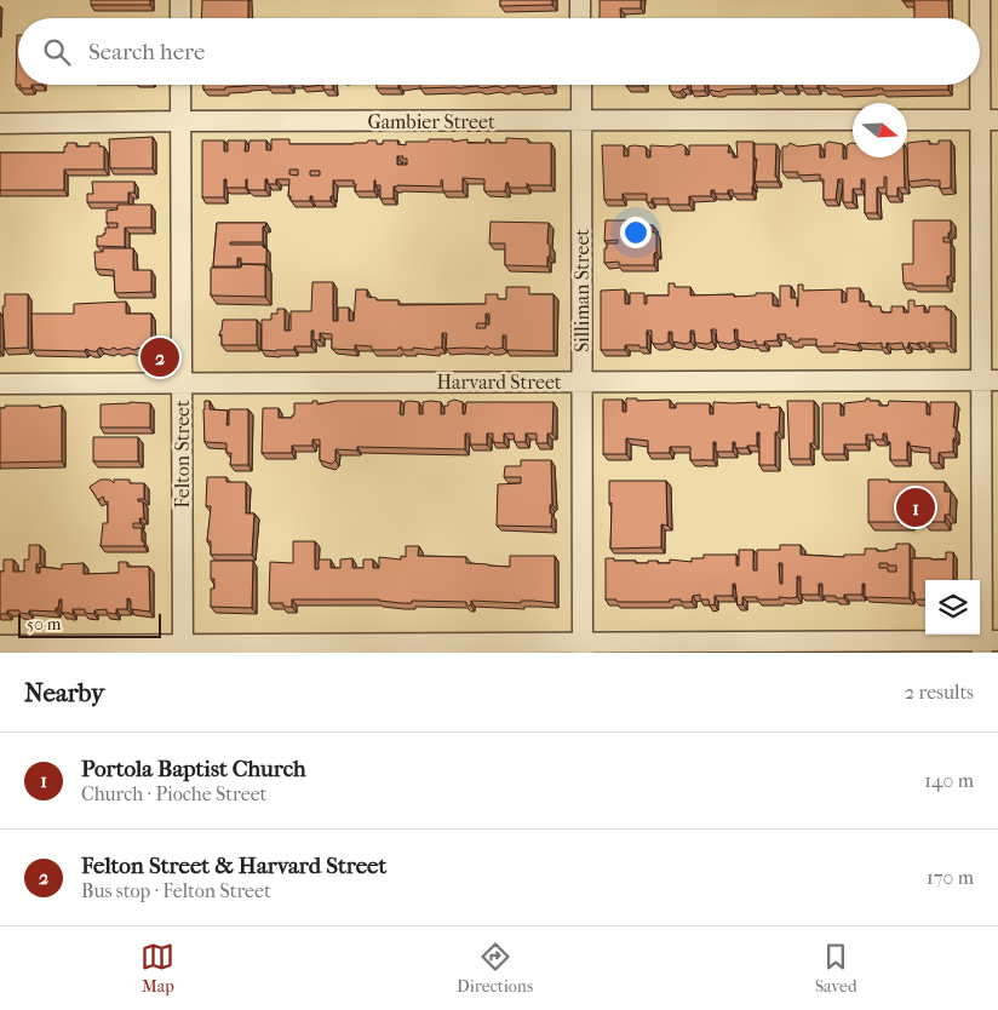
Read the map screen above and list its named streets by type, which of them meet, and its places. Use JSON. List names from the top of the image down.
{
  "streets": {
    "street": [
      "Gambier Street",
      "Silliman Street",
      "Harvard Street",
      "Felton Street"
    ]
  },
  "crossings": [
    ["Gambier Street", "Silliman Street"],
    ["Gambier Street", "Felton Street"],
    ["Silliman Street", "Harvard Street"],
    ["Harvard Street", "Felton Street"]
  ],
  "scale_bar": "50 m",
  "north": "right",
  "page": {
    "search": "Search here",
    "pins": ["2", "1"],
    "scale": "50 m",
    "heading": ["Nearby", "2 results"],
    "list": [
      {
        "mark": "1",
        "name": "Portola Baptist Church",
        "note": "Church · Pioche Street",
        "value": "140 m"
      },
      {
        "mark": "2",
        "name": "Felton Street & Harvard Street",
        "note": "Bus stop · Felton Street",
        "value": "170 m"
      }
    ],
    "nav": ["Map", "Directions", "Saved"]
  }
}
